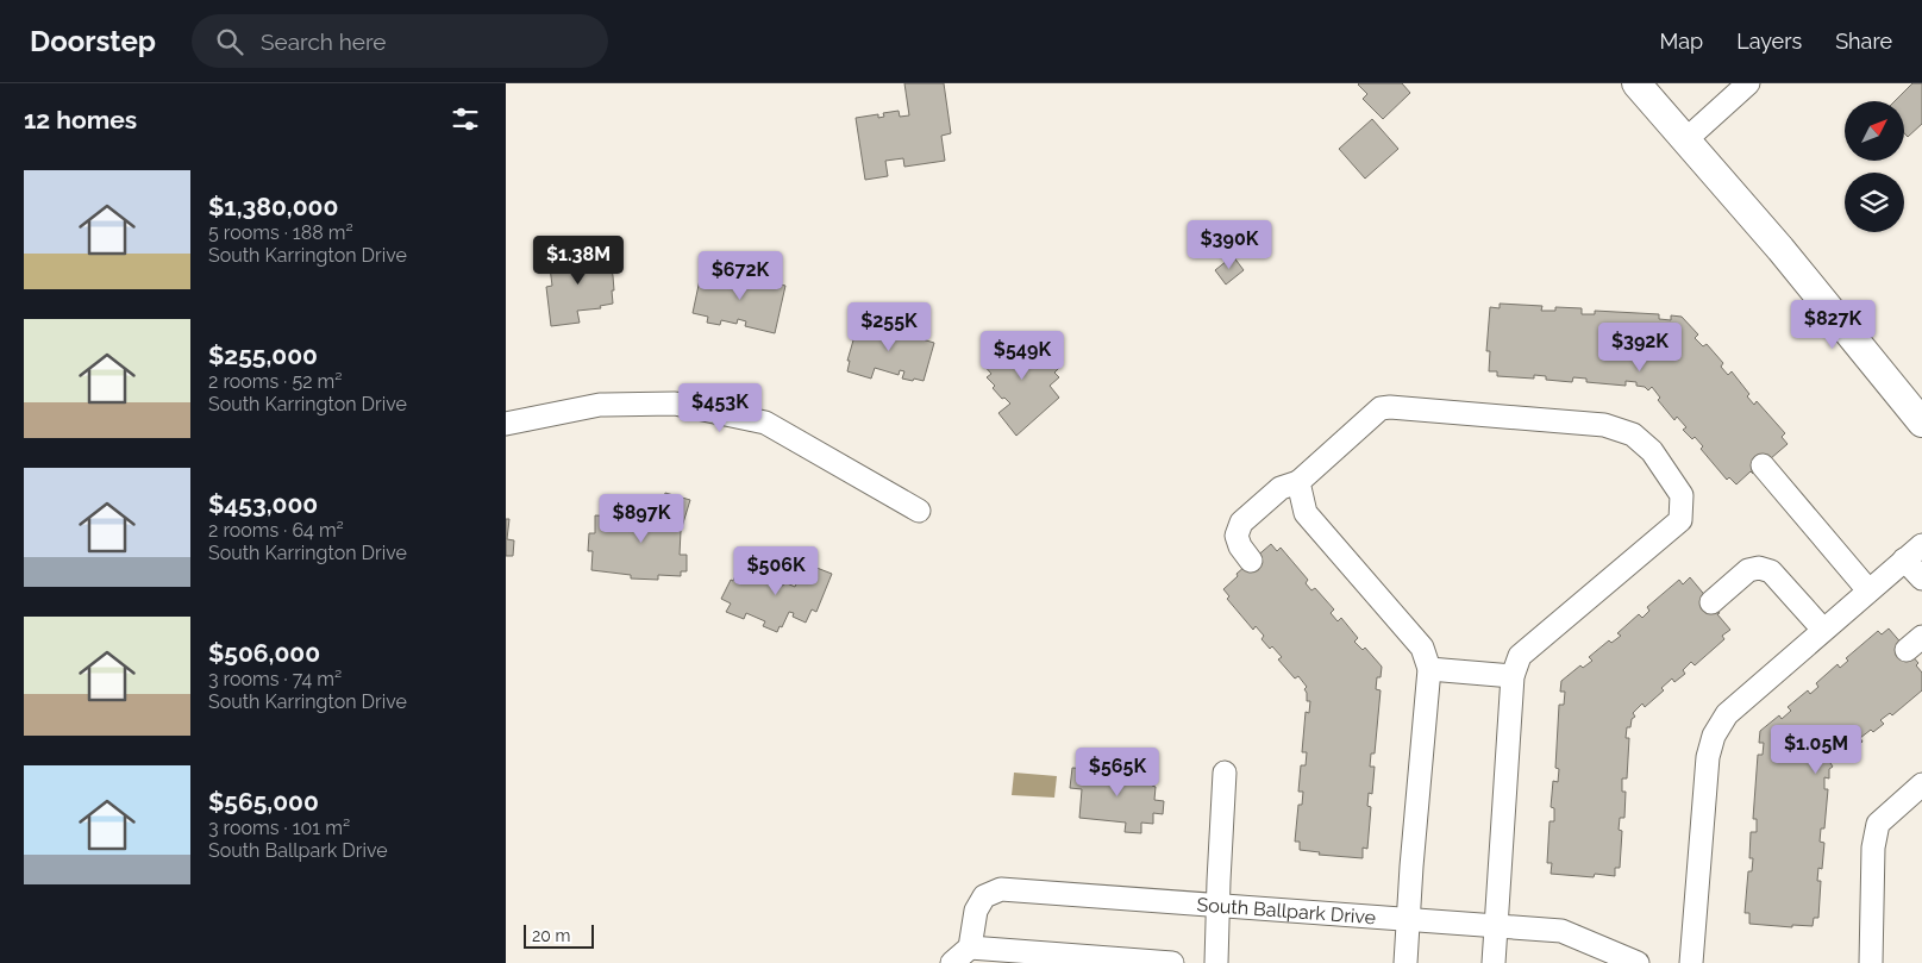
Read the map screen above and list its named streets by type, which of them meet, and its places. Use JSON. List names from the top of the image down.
{
  "streets": {
    "street": ["South Ballpark Drive"]
  },
  "scale_bar": "20 m",
  "north": "top right",
  "page": {
    "header": "Doorstep",
    "search": "Search here",
    "nav": ["Map", "Layers", "Share"],
    "heading": "12 homes",
    "list": [
      {
        "name": "$1,380,000",
        "note": "5 rooms · 188 m² · South Karrington Drive"
      },
      {
        "name": "$255,000",
        "note": "2 rooms · 52 m² · South Karrington Drive"
      },
      {
        "name": "$453,000",
        "note": "2 rooms · 64 m² · South Karrington Drive"
      },
      {
        "name": "$506,000",
        "note": "3 rooms · 74 m² · South Karrington Drive"
      },
      {
        "name": "$565,000",
        "note": "3 rooms · 101 m² · South Ballpark Drive"
      }
    ],
    "price": [
      "$390K",
      "$1.38M",
      "$672K",
      "$827K",
      "$255K",
      "$392K",
      "$549K",
      "$453K",
      "$897K",
      "$506K",
      "$1.05M",
      "$565K"
    ],
    "scale": "20 m"
  }
}
